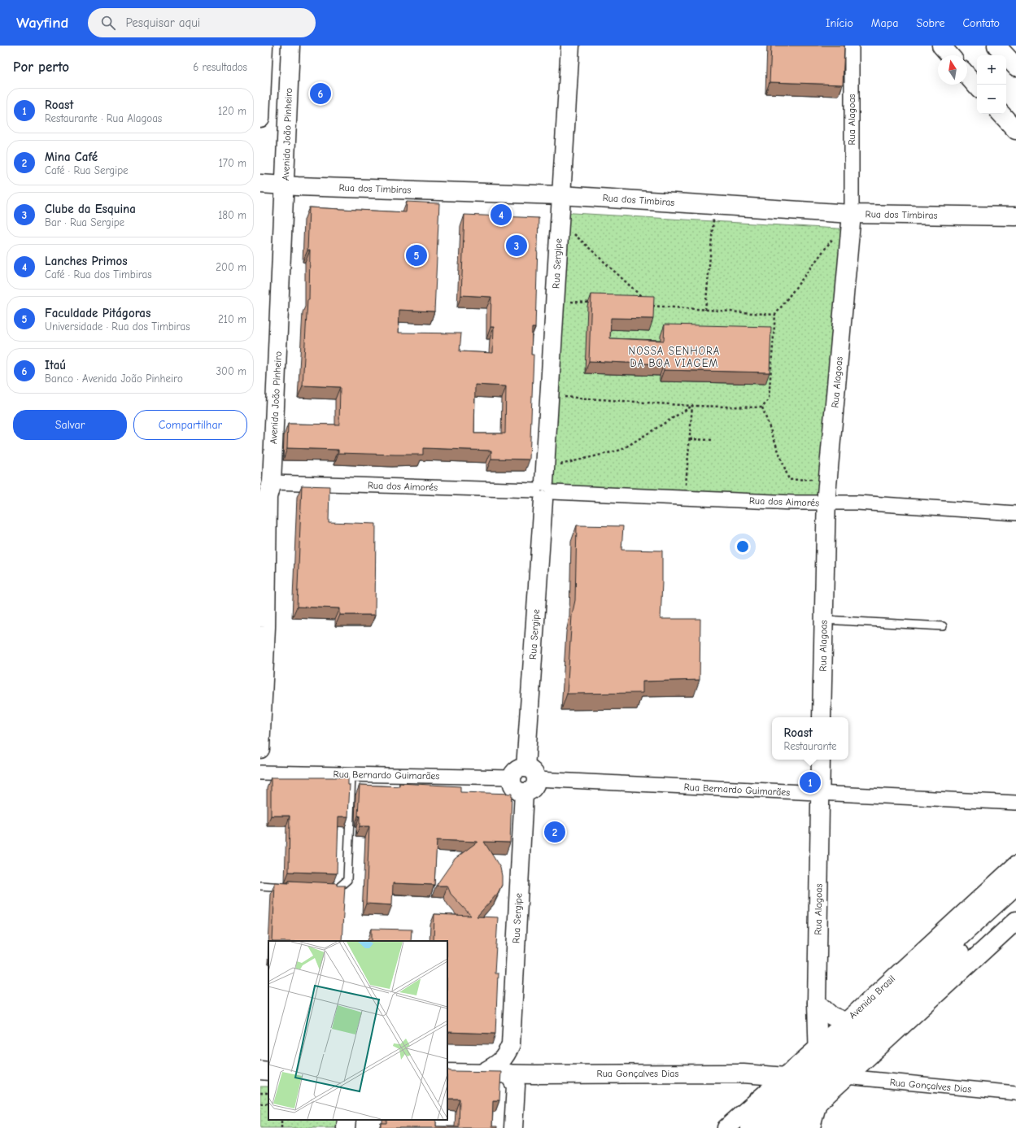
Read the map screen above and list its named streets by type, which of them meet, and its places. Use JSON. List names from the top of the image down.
{
  "streets": {
    "street": [
      "Rua Alagoas",
      "Avenida João Pinheiro",
      "Rua dos Timbiras",
      "Rua Sergipe",
      "Rua dos Aimorés",
      "Rua Bernardo Guimarães",
      "Avenida Brasil",
      "Rua Gonçalves Dias"
    ]
  },
  "crossings": [
    ["Rua Alagoas", "Rua dos Timbiras"],
    ["Rua Alagoas", "Rua dos Aimorés"],
    ["Rua Alagoas", "Rua Bernardo Guimarães"],
    ["Rua Alagoas", "Avenida Brasil"],
    ["Rua Alagoas", "Rua Gonçalves Dias"],
    ["Avenida João Pinheiro", "Rua dos Timbiras"],
    ["Avenida João Pinheiro", "Rua dos Aimorés"],
    ["Rua dos Timbiras", "Rua Sergipe"],
    ["Rua Sergipe", "Rua dos Aimorés"],
    ["Rua Sergipe", "Rua Bernardo Guimarães"],
    ["Rua Sergipe", "Rua Gonçalves Dias"],
    ["Avenida Brasil", "Rua Gonçalves Dias"]
  ],
  "districts": ["NOSSA SENHORA DA BOA VIAGEM"],
  "north": "top",
  "page": {
    "header": "Wayfind",
    "search": "Pesquisar aqui",
    "nav": [
      "Início",
      "Mapa",
      "Sobre",
      "Contato"
    ],
    "heading": ["Por perto", "6 resultados"],
    "map_buttons": ["+", "−"],
    "pins": [
      "6",
      "4",
      "3",
      "5",
      "1",
      "2"
    ],
    "list": [
      {
        "mark": "1",
        "name": "Roast",
        "note": "Restaurante · Rua Alagoas",
        "value": "120 m"
      },
      {
        "mark": "2",
        "name": "Mina Café",
        "note": "Café · Rua Sergipe",
        "value": "170 m"
      },
      {
        "mark": "3",
        "name": "Clube da Esquina",
        "note": "Bar · Rua Sergipe",
        "value": "180 m"
      },
      {
        "mark": "4",
        "name": "Lanches Primos",
        "note": "Café · Rua dos Timbiras",
        "value": "200 m"
      },
      {
        "mark": "5",
        "name": "Faculdade Pitágoras",
        "note": "Universidade · Rua dos Timbiras",
        "value": "210 m"
      },
      {
        "mark": "6",
        "name": "Itaú",
        "note": "Banco · Avenida João Pinheiro",
        "value": "300 m"
      }
    ],
    "buttons": ["Salvar", "Compartilhar"],
    "popup": ["Roast", "Restaurante"]
  }
}
